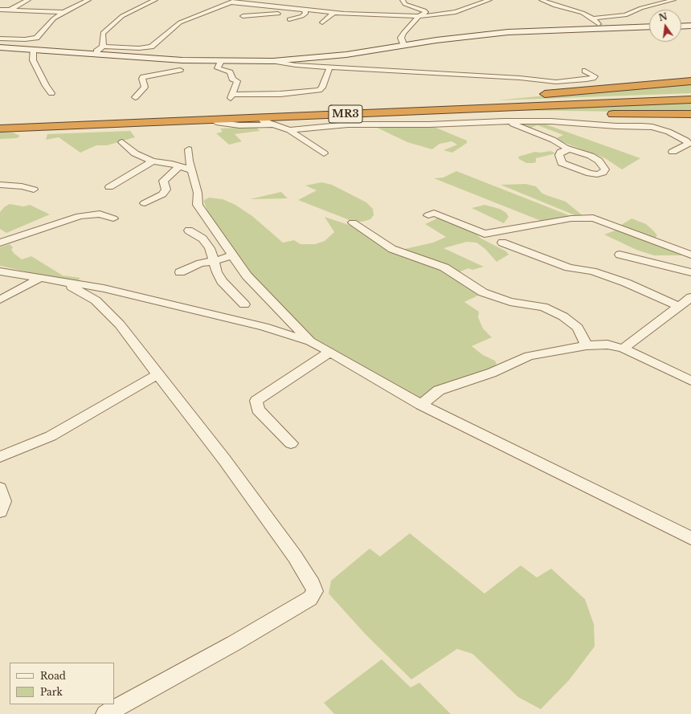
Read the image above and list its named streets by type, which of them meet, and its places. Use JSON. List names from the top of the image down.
{
  "streets": {
    "highway": ["MR3"]
  },
  "legend": ["Road", "Park"],
  "north": "top"
}
